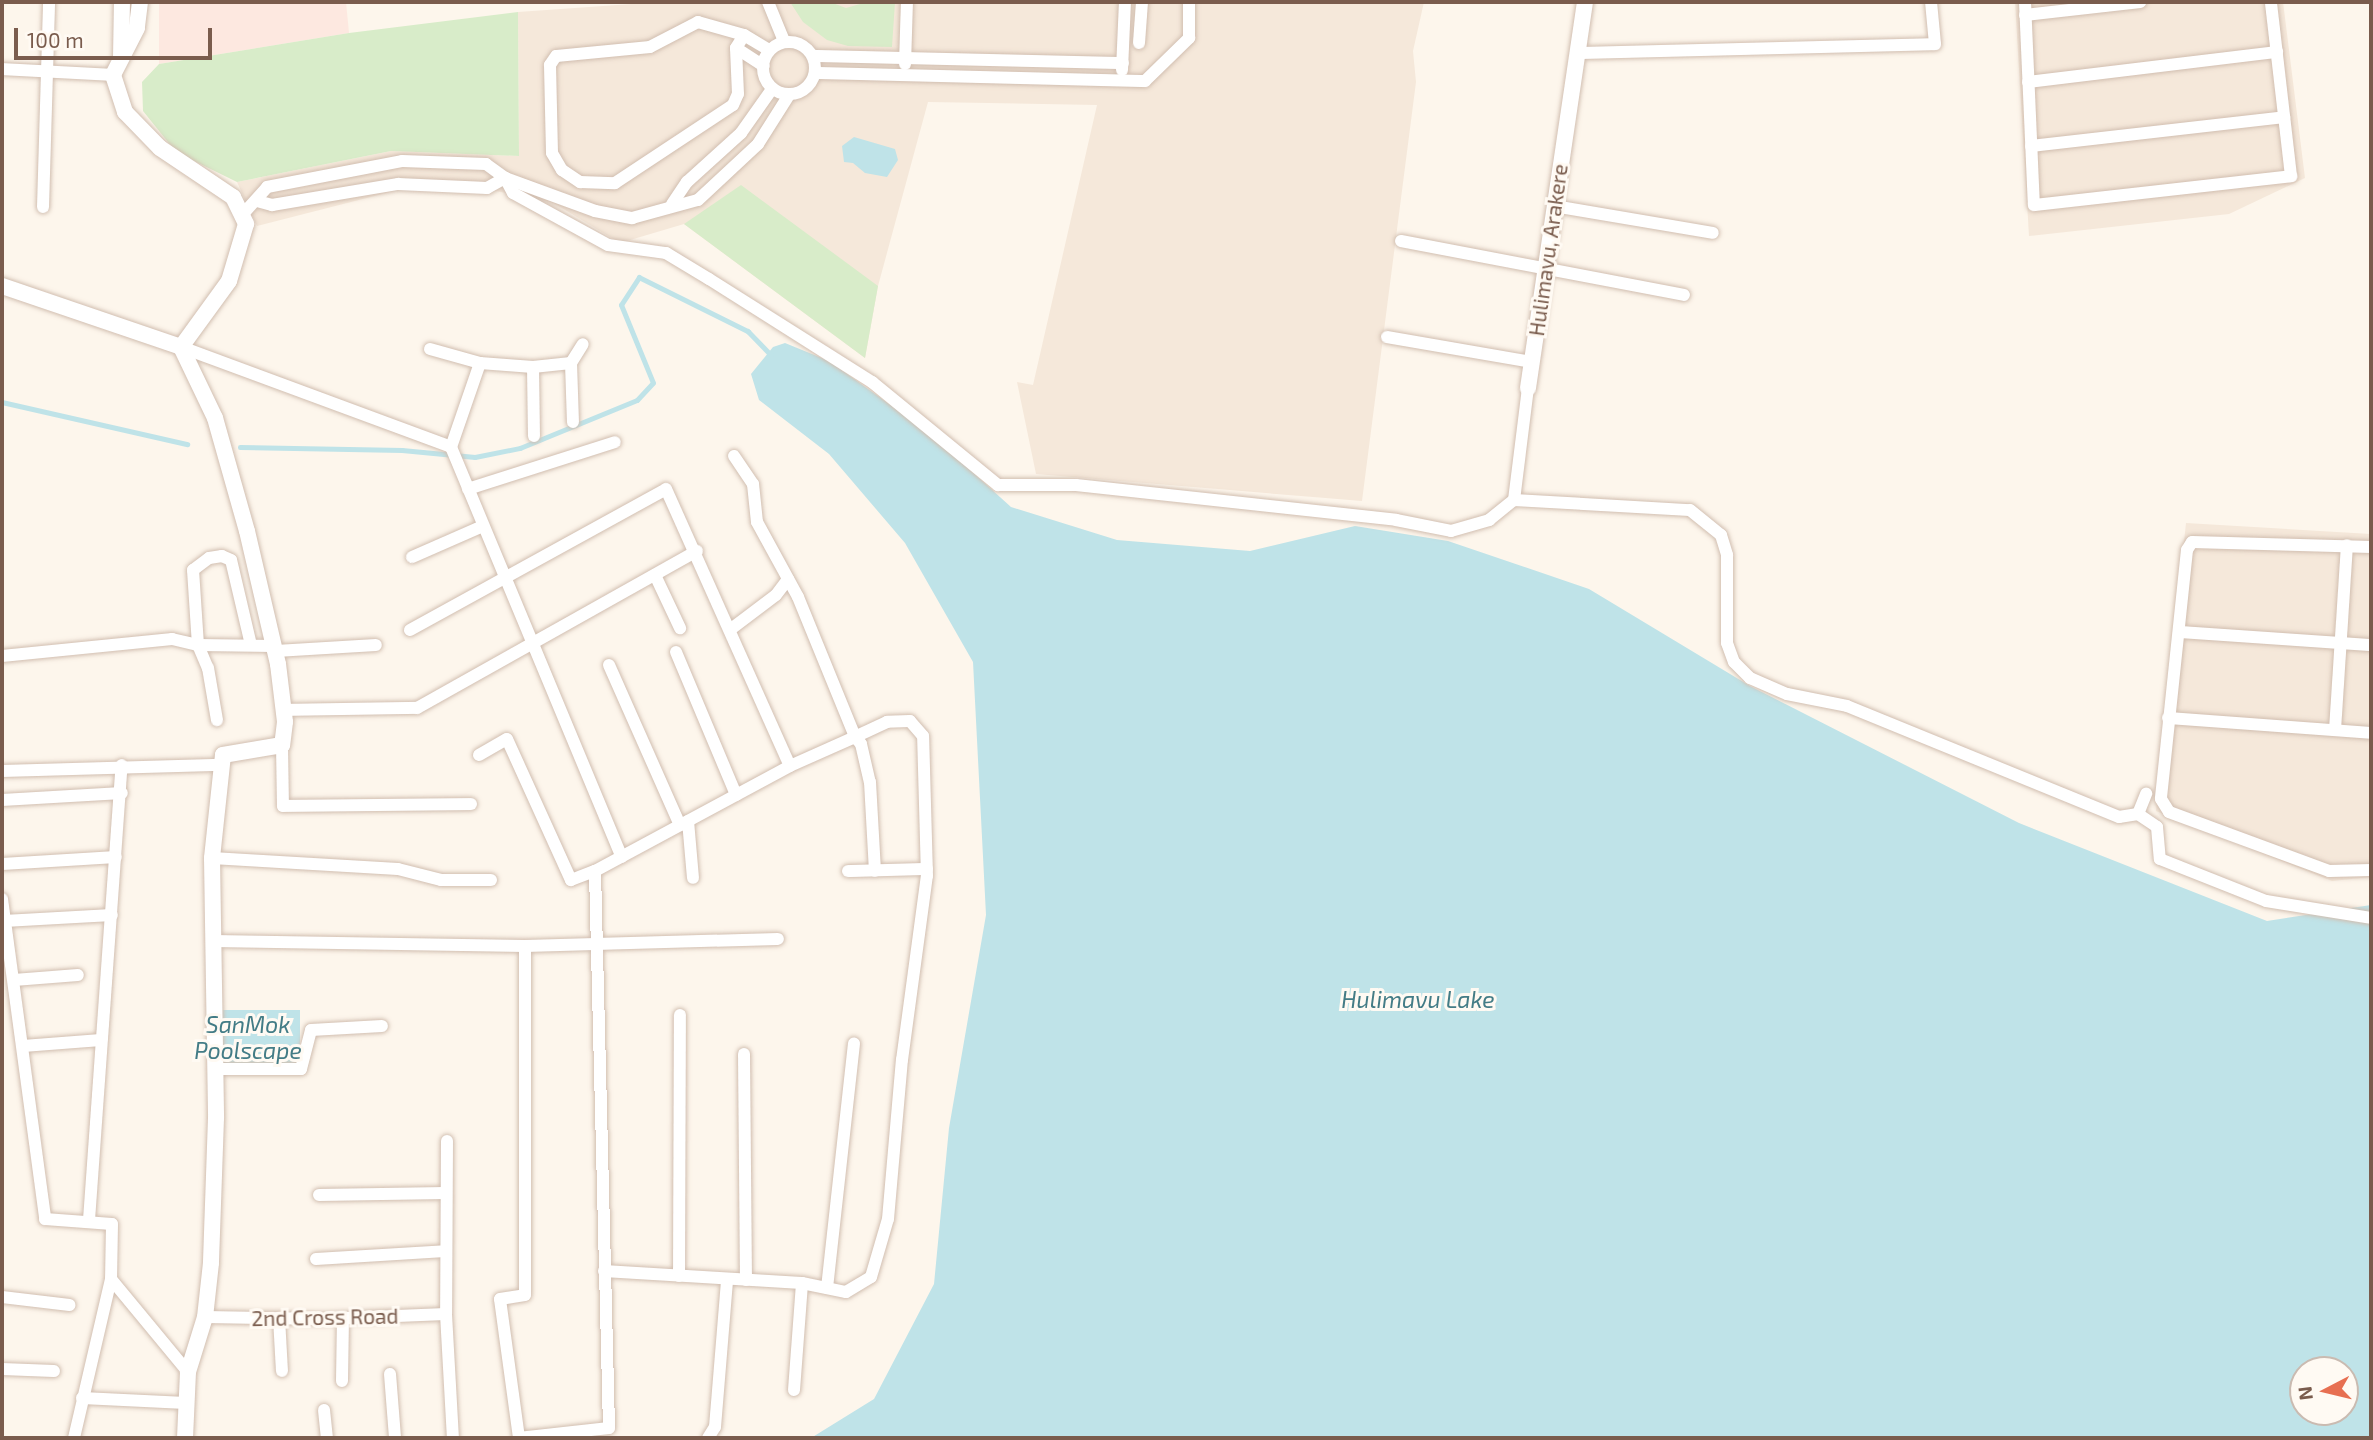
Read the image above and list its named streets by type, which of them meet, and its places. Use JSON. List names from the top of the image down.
{
  "streets": {
    "street": ["Hulimavu, Arakere", "2nd Cross Road"]
  },
  "water": ["Hulimavu Lake", "SanMok Poolscape"],
  "scale_bar": "100 m",
  "north": "left"
}
